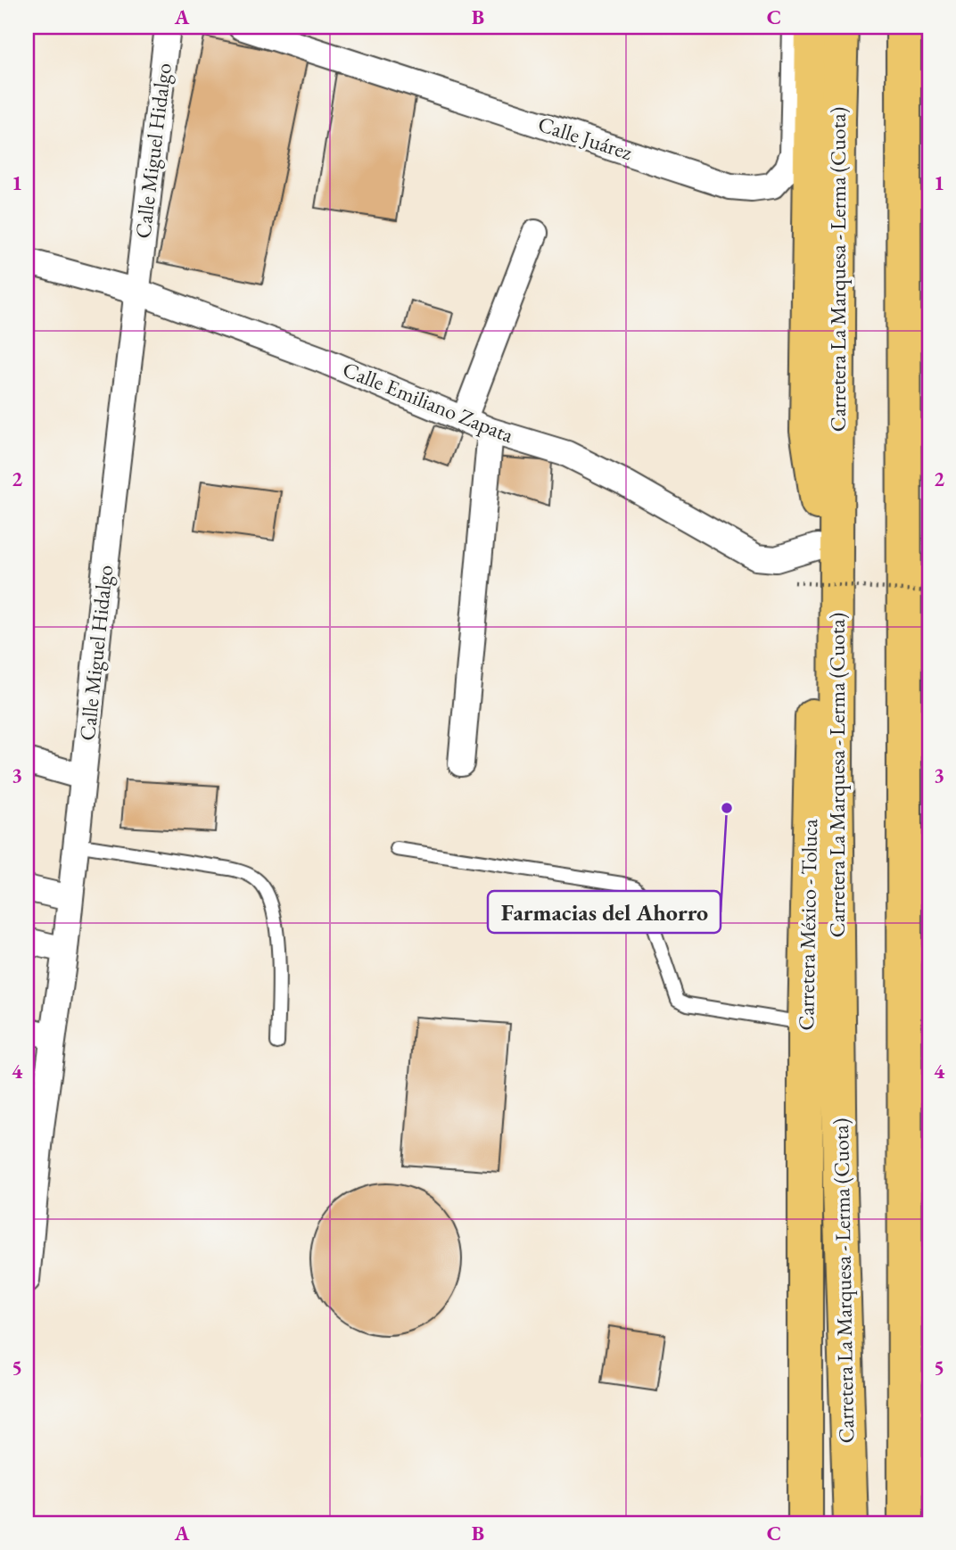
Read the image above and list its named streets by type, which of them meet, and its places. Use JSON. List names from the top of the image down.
{
  "streets": {
    "main road": ["Carretera La Marquesa - Lerma (Cuota)", "Carretera México - Toluca"],
    "street": ["Calle Juárez", "Calle Miguel Hidalgo", "Calle Emiliano Zapata"]
  },
  "crossings": [
    ["Calle Miguel Hidalgo", "Calle Emiliano Zapata"],
    ["Calle Emiliano Zapata", "Carretera México - Toluca"]
  ],
  "places": ["Farmacias del Ahorro"],
  "grid": {
    "columns": ["A", "B", "C"],
    "rows": [
      "1",
      "2",
      "3",
      "4",
      "5"
    ]
  }
}
